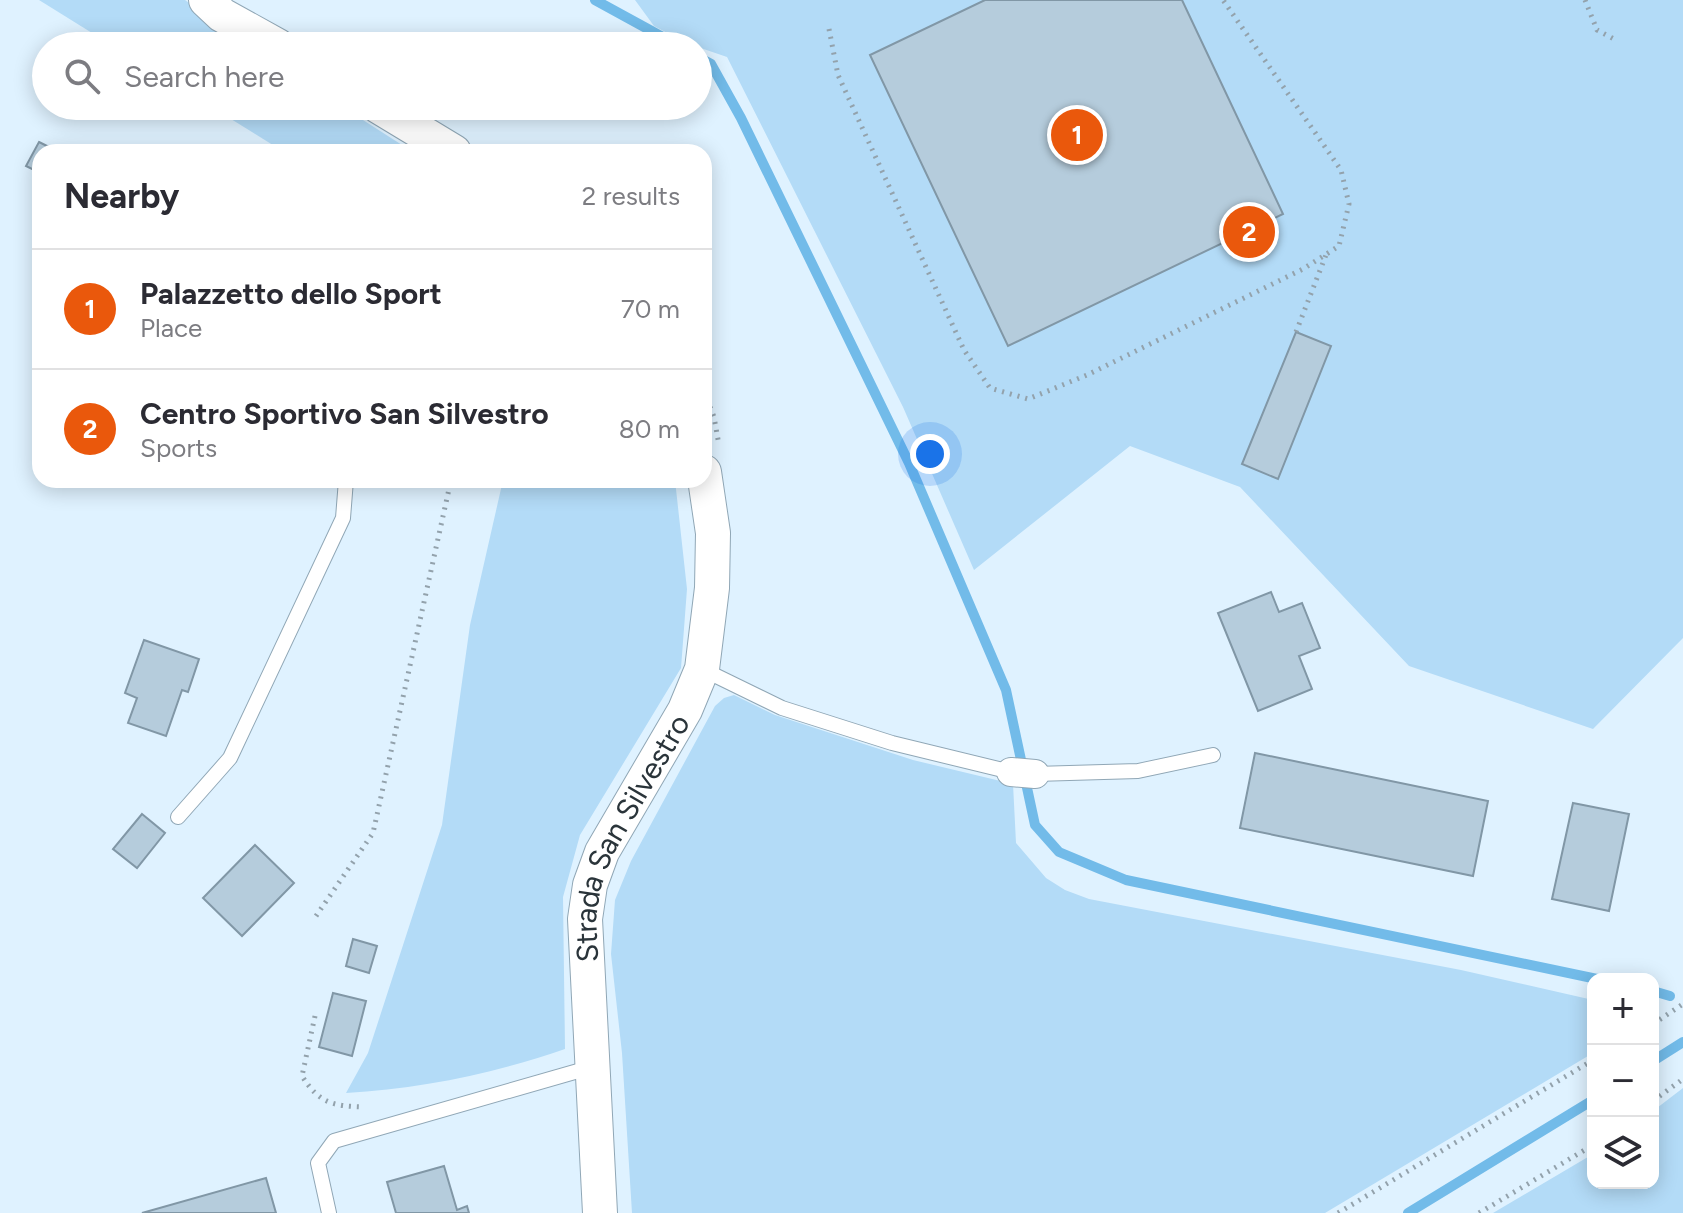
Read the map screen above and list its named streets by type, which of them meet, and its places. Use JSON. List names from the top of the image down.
{
  "streets": {
    "street": ["Strada San Silvestro"]
  },
  "page": {
    "search": "Search here",
    "pins": ["1", "2"],
    "heading": ["Nearby", "2 results"],
    "list": [
      {
        "mark": "1",
        "name": "Palazzetto dello Sport",
        "note": "Place",
        "value": "70 m"
      },
      {
        "mark": "2",
        "name": "Centro Sportivo San Silvestro",
        "note": "Sports",
        "value": "80 m"
      }
    ],
    "map_buttons": ["+", "−"]
  }
}
